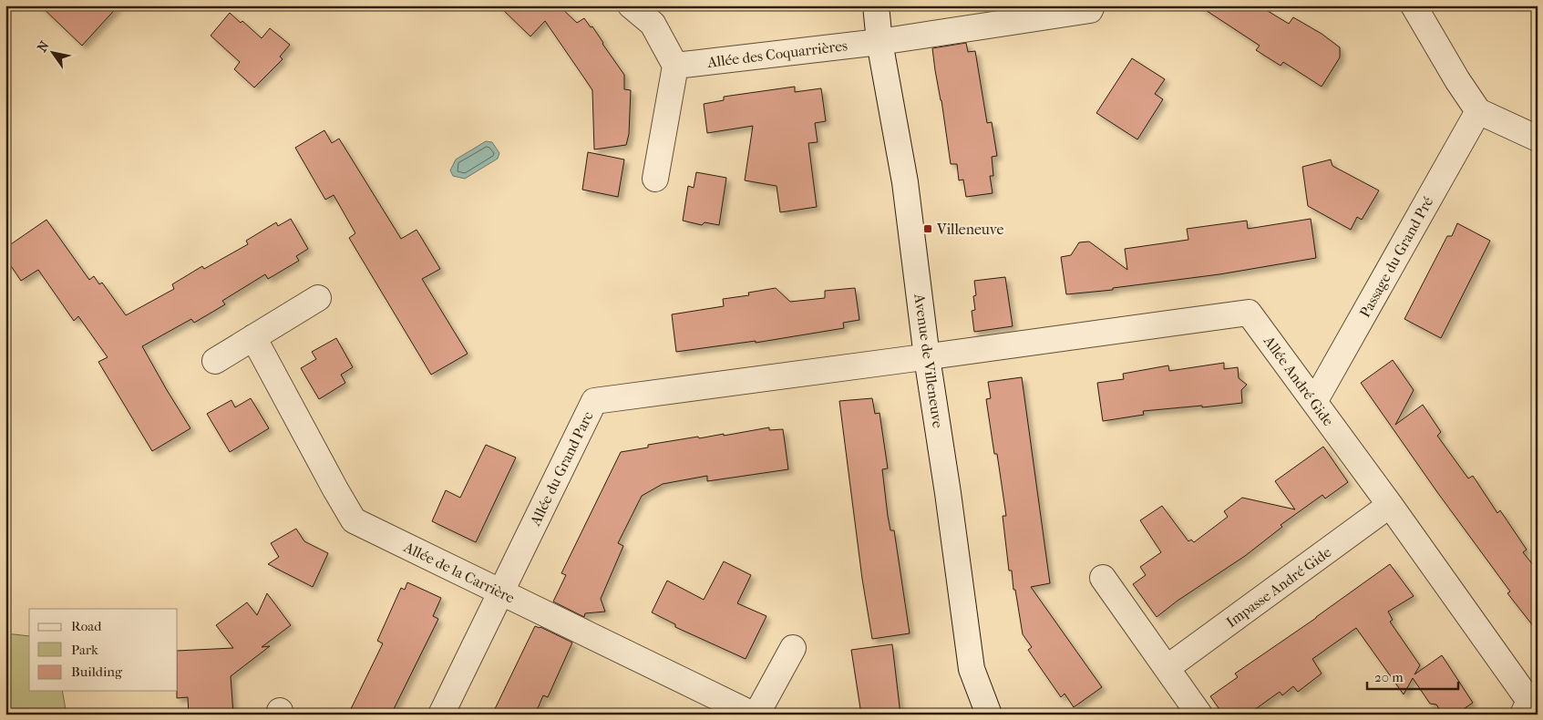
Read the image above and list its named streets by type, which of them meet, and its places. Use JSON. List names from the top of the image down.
{
  "streets": {
    "street": [
      "Allée des Coquarrières",
      "Passage du Grand Pré",
      "Avenue de Villeneuve",
      "Allée André Gide",
      "Allée du Grand Parc",
      "Allée de la Carrière",
      "Impasse André Gide"
    ]
  },
  "crossings": [
    ["Allée des Coquarrières", "Avenue de Villeneuve"],
    ["Passage du Grand Pré", "Allée André Gide"],
    ["Avenue de Villeneuve", "Allée André Gide"],
    ["Avenue de Villeneuve", "Allée du Grand Parc"],
    ["Allée André Gide", "Allée du Grand Parc"],
    ["Allée André Gide", "Impasse André Gide"],
    ["Allée du Grand Parc", "Allée de la Carrière"]
  ],
  "places": {
    "transit": ["Villeneuve"]
  },
  "legend": ["Road", "Park", "Building"],
  "scale_bar": "20 m",
  "north": "top left"
}
